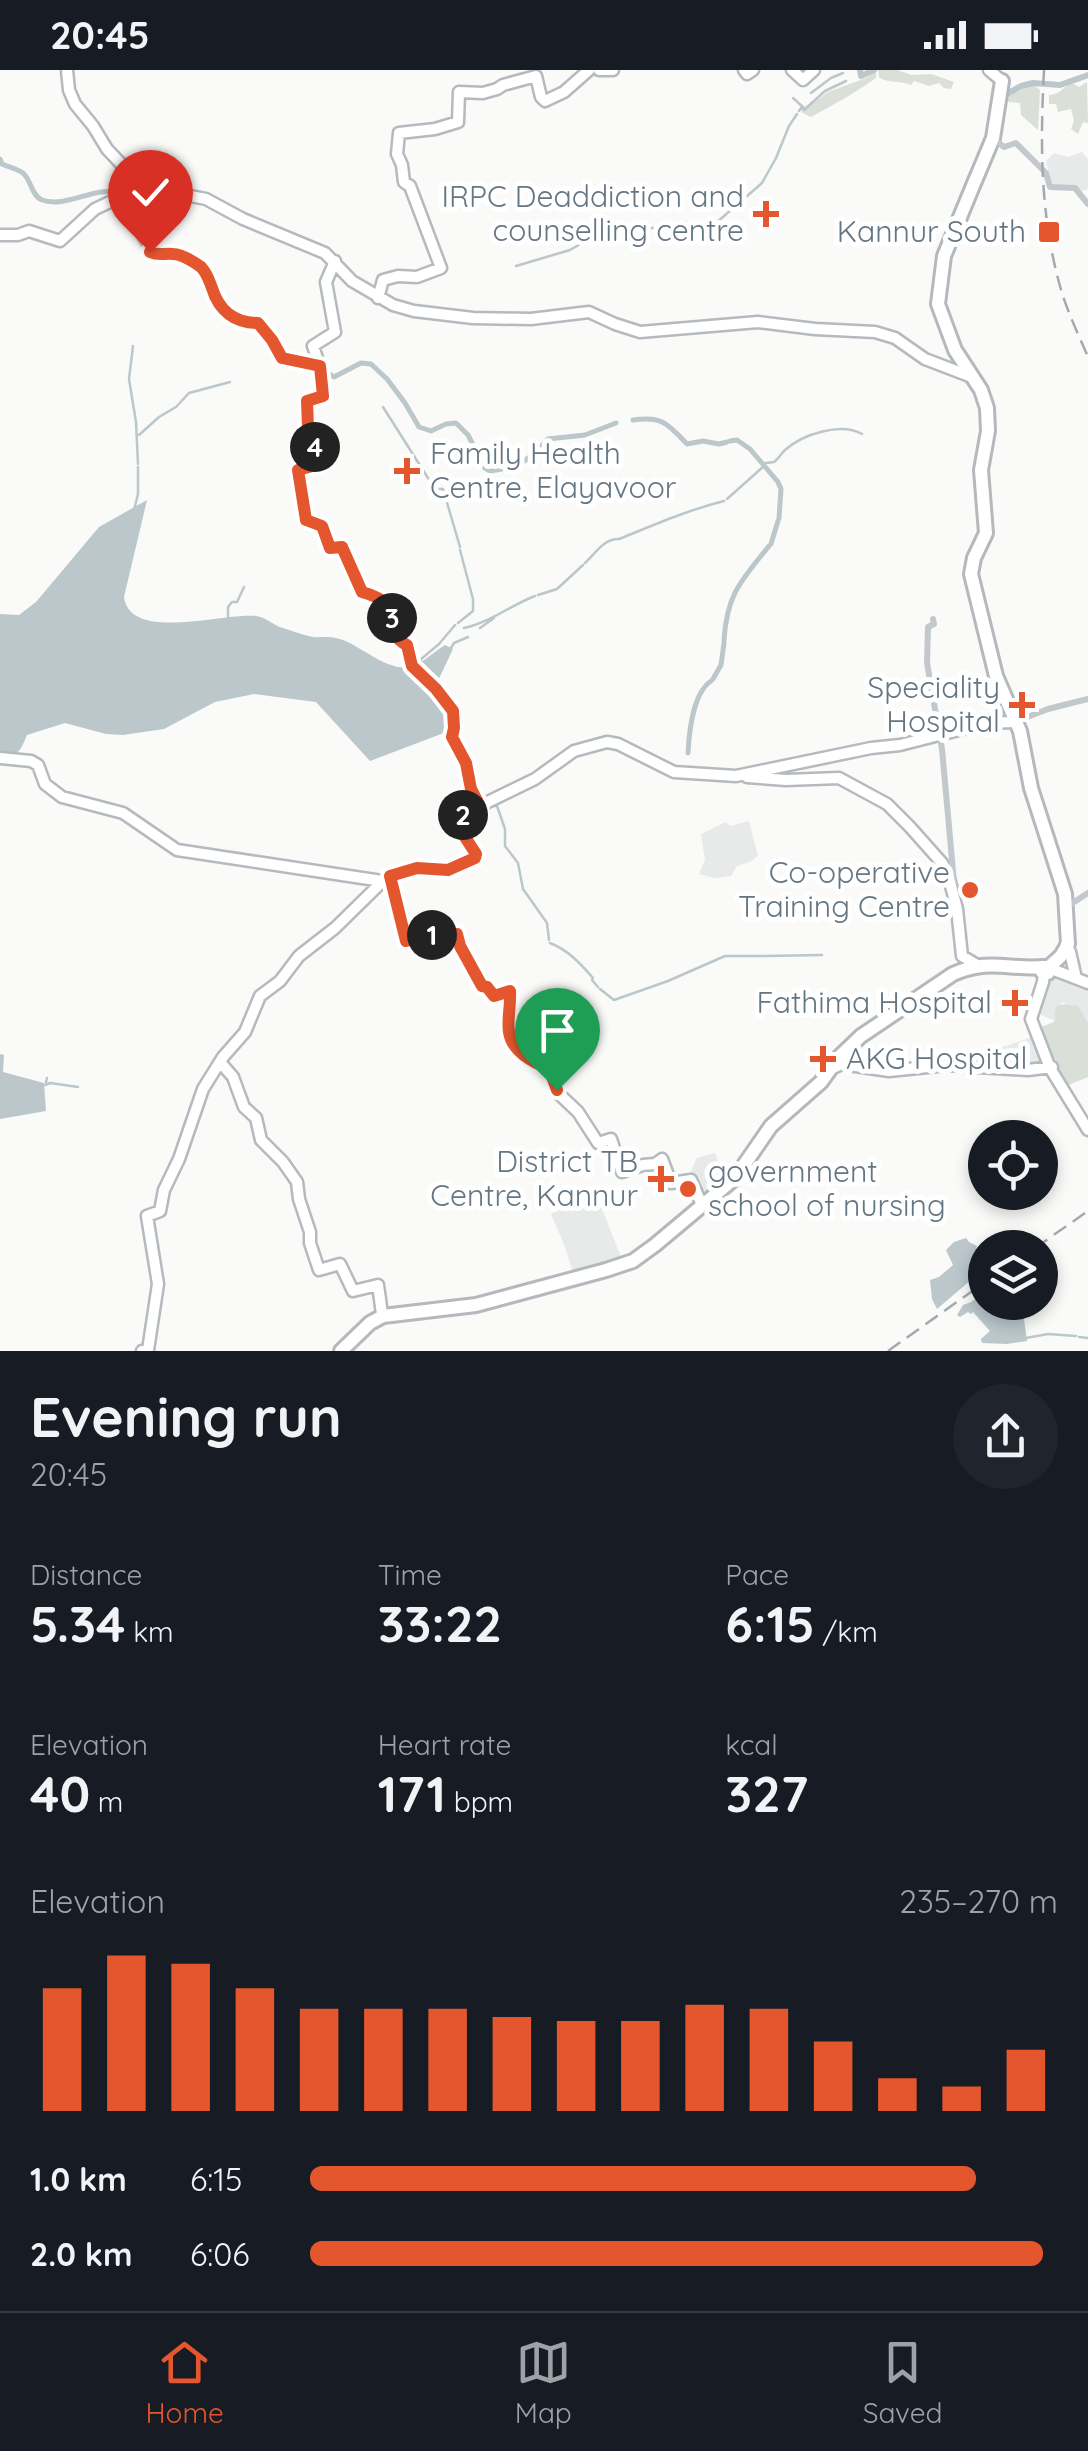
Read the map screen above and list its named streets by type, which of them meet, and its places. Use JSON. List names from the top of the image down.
{
  "places": {
    "health": [
      "IRPC Deaddiction and counselling centre",
      "Family Health Centre, Elayavoor",
      "Speciality Hospital",
      "Fathima Hospital",
      "AKG Hospital",
      "District TB Centre, Kannur"
    ],
    "transit": ["Kannur South"],
    "other": ["Co-operative Training Centre", "government school of nursing"]
  },
  "page": {
    "status": "20:45",
    "pins": [
      "4",
      "3",
      "2",
      "1"
    ],
    "heading": ["Evening run", "20:45"],
    "stats": [
      ["Distance", "5.34 km"],
      ["Time", "33:22"],
      ["Pace", "6:15 /km"],
      ["Elevation", "40 m"],
      ["Heart rate", "171 bpm"],
      ["kcal", "327"]
    ],
    "chart": ["Elevation", "235–270 m"],
    "list": [
      {
        "name": "1.0 km",
        "note": "6:15"
      },
      {
        "name": "2.0 km",
        "note": "6:06"
      }
    ],
    "tabs": ["Home", "Map", "Saved"]
  }
}
